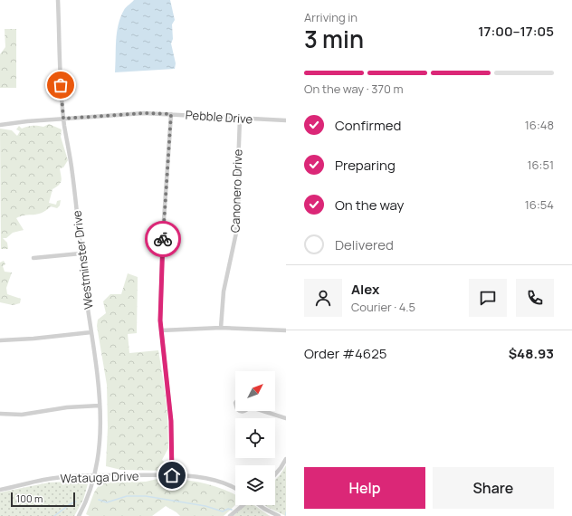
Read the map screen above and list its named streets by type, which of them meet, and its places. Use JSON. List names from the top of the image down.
{
  "streets": {
    "street": [
      "Pebble Drive",
      "Canonero Drive",
      "Westminster Drive",
      "Watauga Drive"
    ]
  },
  "crossings": [
    ["Pebble Drive", "Canonero Drive"],
    ["Pebble Drive", "Westminster Drive"],
    ["Westminster Drive", "Watauga Drive"]
  ],
  "scale_bar": "100 m",
  "north": "top right",
  "page": {
    "heading": ["3 min", "Arriving in", "17:00–17:05"],
    "panel": [
      "Alex",
      "Courier · 4.5",
      "Order #4625",
      "$48.93"
    ],
    "bar": "On the way · 370 m",
    "list": [
      ["Confirmed", "16:48"],
      ["Preparing", "16:51"],
      ["On the way", "16:54"],
      "Delivered"
    ],
    "buttons": ["Help", "Share"],
    "scale": "100 m"
  }
}
